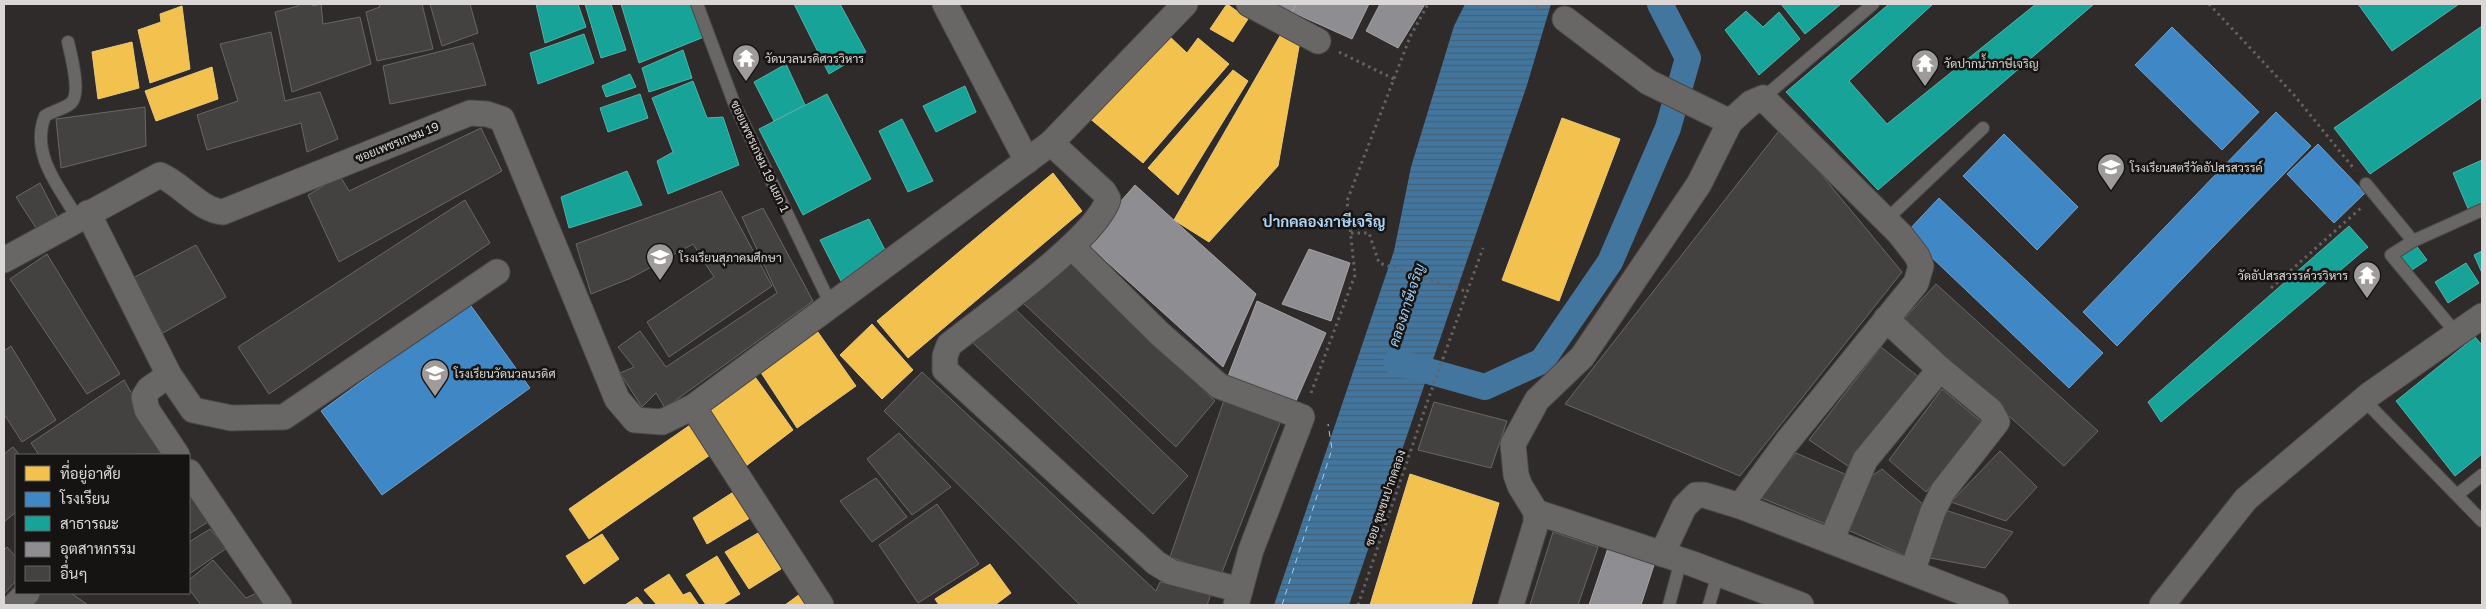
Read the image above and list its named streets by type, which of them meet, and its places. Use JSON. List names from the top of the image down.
{
  "streets": {
    "street": ["ซอยเพชรเกษม 19"],
    "lane": ["ซอยเพชรเกษม 19 แยก 1"],
    "path": ["ซอย ชุมชนปากคลอง"]
  },
  "districts": ["ปากคลองภาษีเจริญ"],
  "water": ["คลองภาษีเจริญ"],
  "places": {
    "temple": ["วัดนวลนรดิศวรวิหาร", "วัดปากน้ำภาษีเจริญ", "วัดอัปสรสวรรค์วรวิหาร"],
    "school or university": ["โรงเรียนสตรีวัดอัปสรสวรรค์", "โรงเรียนสุภาคมศึกษา", "โรงเรียนวัดนวลนรดิศ"]
  },
  "legend": [
    "ที่อยู่อาศัย",
    "โรงเรียน",
    "สาธารณะ",
    "อุตสาหกรรม",
    "อื่นๆ"
  ]
}
